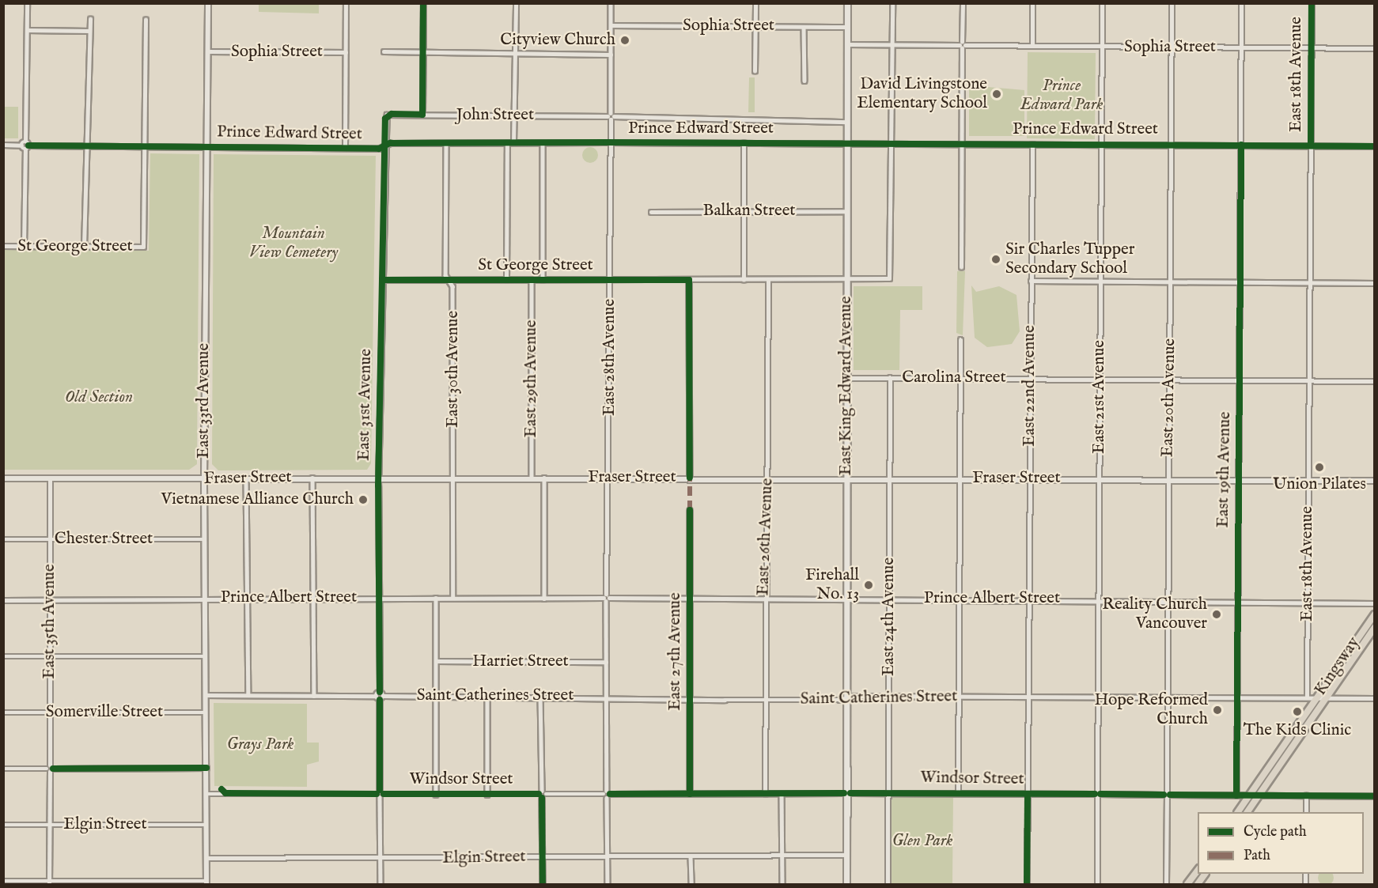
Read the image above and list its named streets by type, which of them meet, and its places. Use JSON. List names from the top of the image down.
{
  "streets": {
    "main road": ["East King Edward Avenue", "Kingsway"],
    "street": [
      "Sophia Street",
      "East 18th Avenue",
      "John Street",
      "Prince Edward Street",
      "Balkan Street",
      "St George Street",
      "East 28th Avenue",
      "East 30th Avenue",
      "Carolina Street",
      "East 29th Avenue",
      "East 22nd Avenue",
      "East 21st Avenue",
      "East 20th Avenue",
      "East 33rd Avenue",
      "East 31st Avenue",
      "East 19th Avenue",
      "Fraser Street",
      "East 26th Avenue",
      "Chester Street",
      "Prince Albert Street",
      "East 24th Avenue",
      "East 35th Avenue",
      "East 27th Avenue",
      "Harriet Street",
      "Saint Catherines Street",
      "Somerville Street",
      "Windsor Street",
      "Elgin Street"
    ]
  },
  "crossings": [
    ["Sophia Street", "East 18th Avenue"],
    ["Sophia Street", "East 28th Avenue"],
    ["Sophia Street", "East King Edward Avenue"],
    ["Sophia Street", "East 21st Avenue"],
    ["Sophia Street", "East 20th Avenue"],
    ["Sophia Street", "East 33rd Avenue"],
    ["Sophia Street", "East 19th Avenue"],
    ["East 18th Avenue", "Prince Edward Street"],
    ["East 18th Avenue", "Carolina Street"],
    ["East 18th Avenue", "Fraser Street"],
    ["East 18th Avenue", "Prince Albert Street"],
    ["East 18th Avenue", "Saint Catherines Street"],
    ["John Street", "East 28th Avenue"],
    ["John Street", "East King Edward Avenue"],
    ["John Street", "East 31st Avenue"],
    ["Prince Edward Street", "St George Street"],
    ["Prince Edward Street", "East 28th Avenue"],
    ["Prince Edward Street", "East 30th Avenue"],
    ["Prince Edward Street", "East King Edward Avenue"],
    ["Prince Edward Street", "East 22nd Avenue"],
    ["Prince Edward Street", "East 21st Avenue"],
    ["Prince Edward Street", "East 20th Avenue"],
    ["Prince Edward Street", "East 33rd Avenue"],
    ["Prince Edward Street", "East 31st Avenue"],
    ["Prince Edward Street", "East 19th Avenue"],
    ["Balkan Street", "East King Edward Avenue"],
    ["St George Street", "East 28th Avenue"],
    ["St George Street", "East 30th Avenue"],
    ["St George Street", "East 29th Avenue"],
    ["St George Street", "East King Edward Avenue"],
    ["St George Street", "East 31st Avenue"],
    ["St George Street", "East 26th Avenue"],
    ["East 28th Avenue", "Fraser Street"],
    ["East 28th Avenue", "Prince Albert Street"],
    ["East 28th Avenue", "Harriet Street"],
    ["East 28th Avenue", "Saint Catherines Street"],
    ["East 28th Avenue", "Windsor Street"],
    ["East 28th Avenue", "Elgin Street"],
    ["East 30th Avenue", "Fraser Street"],
    ["East 30th Avenue", "Prince Albert Street"],
    ["Carolina Street", "East King Edward Avenue"],
    ["Carolina Street", "East 22nd Avenue"],
    ["Carolina Street", "East 21st Avenue"],
    ["Carolina Street", "East 20th Avenue"],
    ["Carolina Street", "East 19th Avenue"],
    ["Carolina Street", "East 24th Avenue"],
    ["East 29th Avenue", "Fraser Street"],
    ["East King Edward Avenue", "Fraser Street"],
    ["East King Edward Avenue", "Prince Albert Street"],
    ["East King Edward Avenue", "Saint Catherines Street"],
    ["East King Edward Avenue", "Windsor Street"],
    ["East King Edward Avenue", "Elgin Street"],
    ["East 22nd Avenue", "Fraser Street"],
    ["East 22nd Avenue", "Prince Albert Street"],
    ["East 22nd Avenue", "Saint Catherines Street"],
    ["East 22nd Avenue", "Windsor Street"],
    ["East 21st Avenue", "Fraser Street"],
    ["East 21st Avenue", "Prince Albert Street"],
    ["East 21st Avenue", "Saint Catherines Street"],
    ["East 21st Avenue", "Windsor Street"],
    ["East 20th Avenue", "Fraser Street"],
    ["East 20th Avenue", "Prince Albert Street"],
    ["East 20th Avenue", "Saint Catherines Street"],
    ["East 20th Avenue", "Windsor Street"],
    ["East 33rd Avenue", "Fraser Street"],
    ["East 33rd Avenue", "Chester Street"],
    ["East 33rd Avenue", "Prince Albert Street"],
    ["East 33rd Avenue", "Somerville Street"],
    ["East 33rd Avenue", "Elgin Street"],
    ["East 31st Avenue", "Fraser Street"],
    ["East 31st Avenue", "Prince Albert Street"],
    ["East 19th Avenue", "Fraser Street"],
    ["East 19th Avenue", "Prince Albert Street"],
    ["East 19th Avenue", "Saint Catherines Street"],
    ["East 19th Avenue", "Windsor Street"],
    ["Fraser Street", "East 26th Avenue"],
    ["Fraser Street", "East 24th Avenue"],
    ["Fraser Street", "East 35th Avenue"],
    ["East 26th Avenue", "Prince Albert Street"],
    ["East 26th Avenue", "Saint Catherines Street"],
    ["East 26th Avenue", "Windsor Street"],
    ["Chester Street", "East 35th Avenue"],
    ["Prince Albert Street", "East 24th Avenue"],
    ["Prince Albert Street", "East 35th Avenue"],
    ["Prince Albert Street", "East 27th Avenue"],
    ["East 24th Avenue", "Saint Catherines Street"],
    ["East 24th Avenue", "Windsor Street"],
    ["East 35th Avenue", "Somerville Street"],
    ["East 35th Avenue", "Elgin Street"],
    ["East 27th Avenue", "Saint Catherines Street"],
    ["East 27th Avenue", "Windsor Street"],
    ["Kingsway", "Saint Catherines Street"],
    ["Kingsway", "Windsor Street"]
  ],
  "parks": [
    "Prince Edward Park",
    "Mountain View Cemetery",
    "Old Section",
    "Grays Park",
    "Glen Park"
  ],
  "places": [
    "Cityview Church",
    "David Livingstone Elementary School",
    "Sir Charles Tupper Secondary School",
    "Union Pilates",
    "Vietnamese Alliance Church",
    "Firehall No. 13",
    "Reality Church Vancouver",
    "Hope Reformed Church",
    "The Kids Clinic"
  ],
  "legend": ["Cycle path", "Path"]
}
